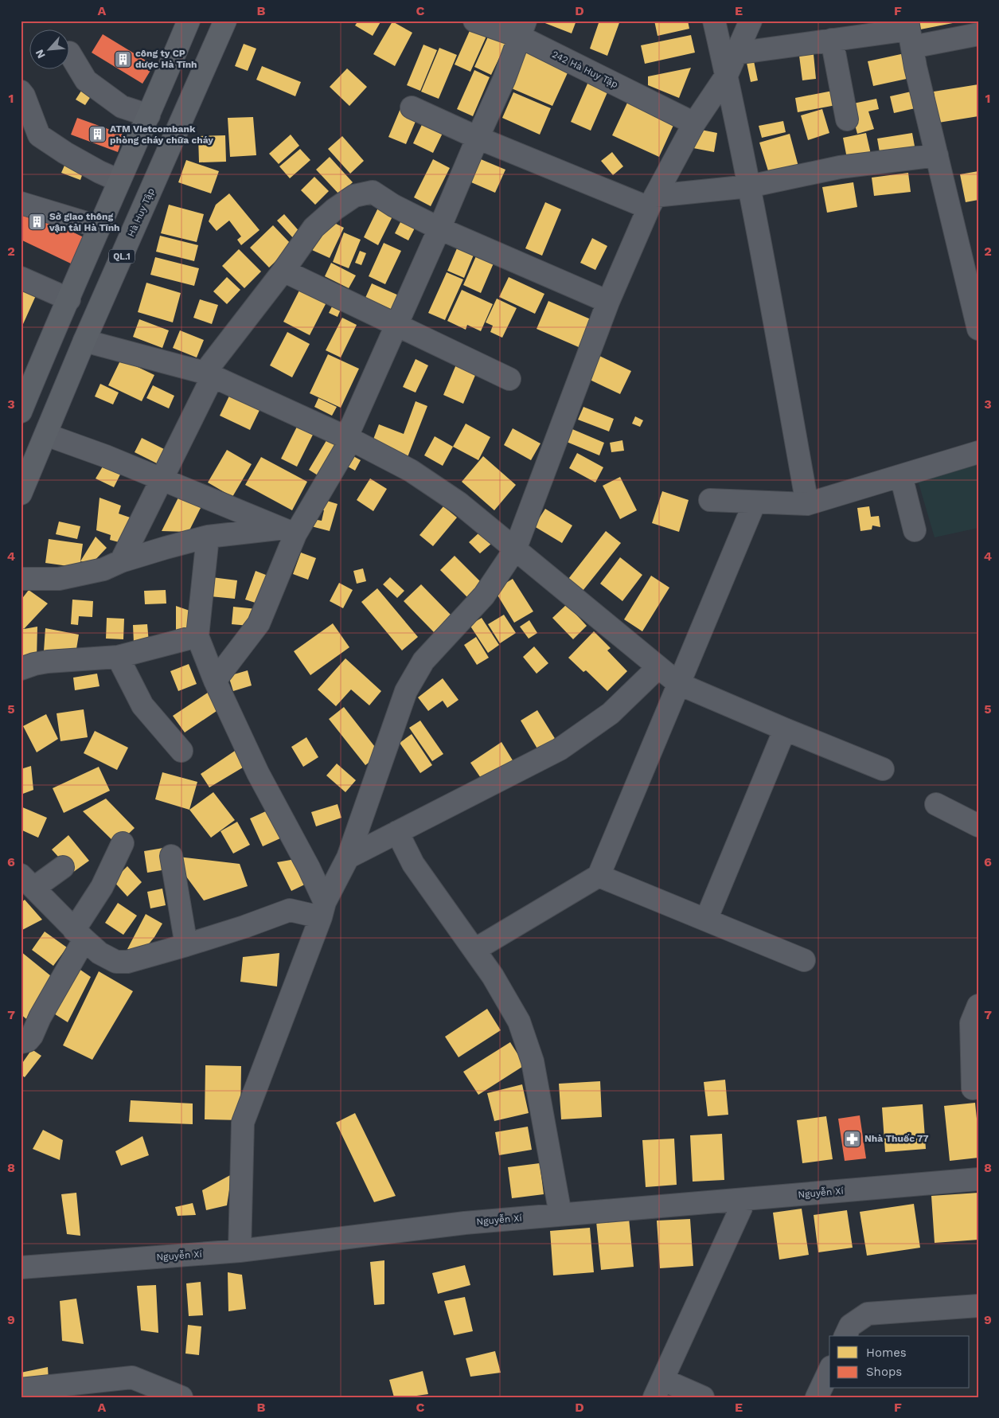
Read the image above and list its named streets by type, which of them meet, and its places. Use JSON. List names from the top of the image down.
{
  "streets": {
    "main road": ["Hà Huy Tập", "QL.1"],
    "street": ["242 Hà Huy Tập", "Nguyễn Xí"]
  },
  "places": {
    "building": ["công ty CP dược Hà Tĩnh", "ATM Vietcombank phòng cháy chữa cháy", "Sở giao thông vận tải Hà Tĩnh"],
    "pharmacy": ["Nhà Thuốc 77"]
  },
  "legend": ["Homes", "Shops"],
  "north": "bottom left",
  "grid": {
    "columns": [
      "A",
      "B",
      "C",
      "D",
      "E",
      "F"
    ],
    "rows": [
      "1",
      "2",
      "3",
      "4",
      "5",
      "6",
      "7",
      "8",
      "9"
    ]
  }
}
